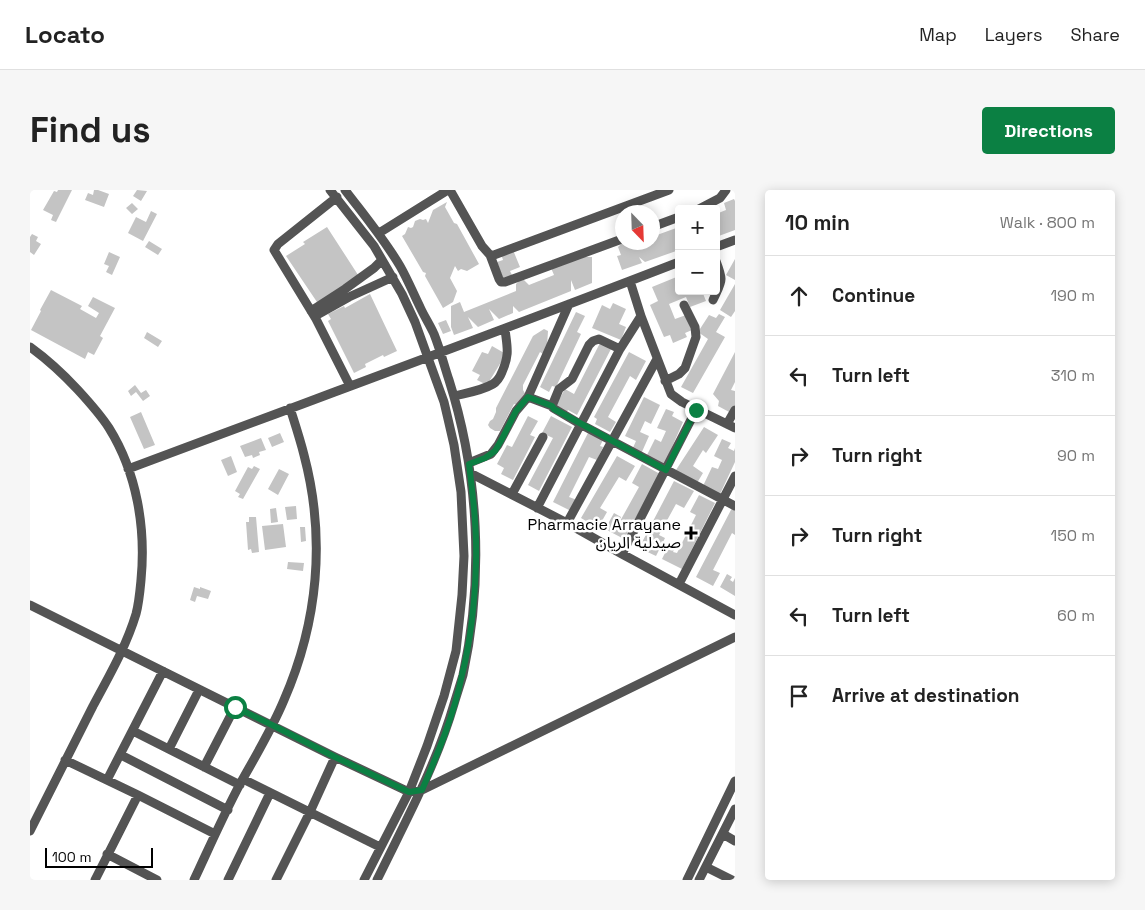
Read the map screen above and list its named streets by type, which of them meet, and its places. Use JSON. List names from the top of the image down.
{
  "places": {
    "health": ["Pharmacie Arrayane صيدلية الريان"]
  },
  "scale_bar": "100 m",
  "north": "bottom right",
  "page": {
    "header": "Locato",
    "nav": ["Map", "Layers", "Share"],
    "buttons": "Directions",
    "title": "Find us",
    "heading": ["10 min", "Walk · 800 m"],
    "map_buttons": ["+", "−"],
    "list": [
      ["Continue", "190 m"],
      ["Turn left", "310 m"],
      ["Turn right", "90 m"],
      ["Turn right", "150 m"],
      ["Turn left", "60 m"],
      "Arrive at destination"
    ],
    "scale": "100 m"
  }
}
